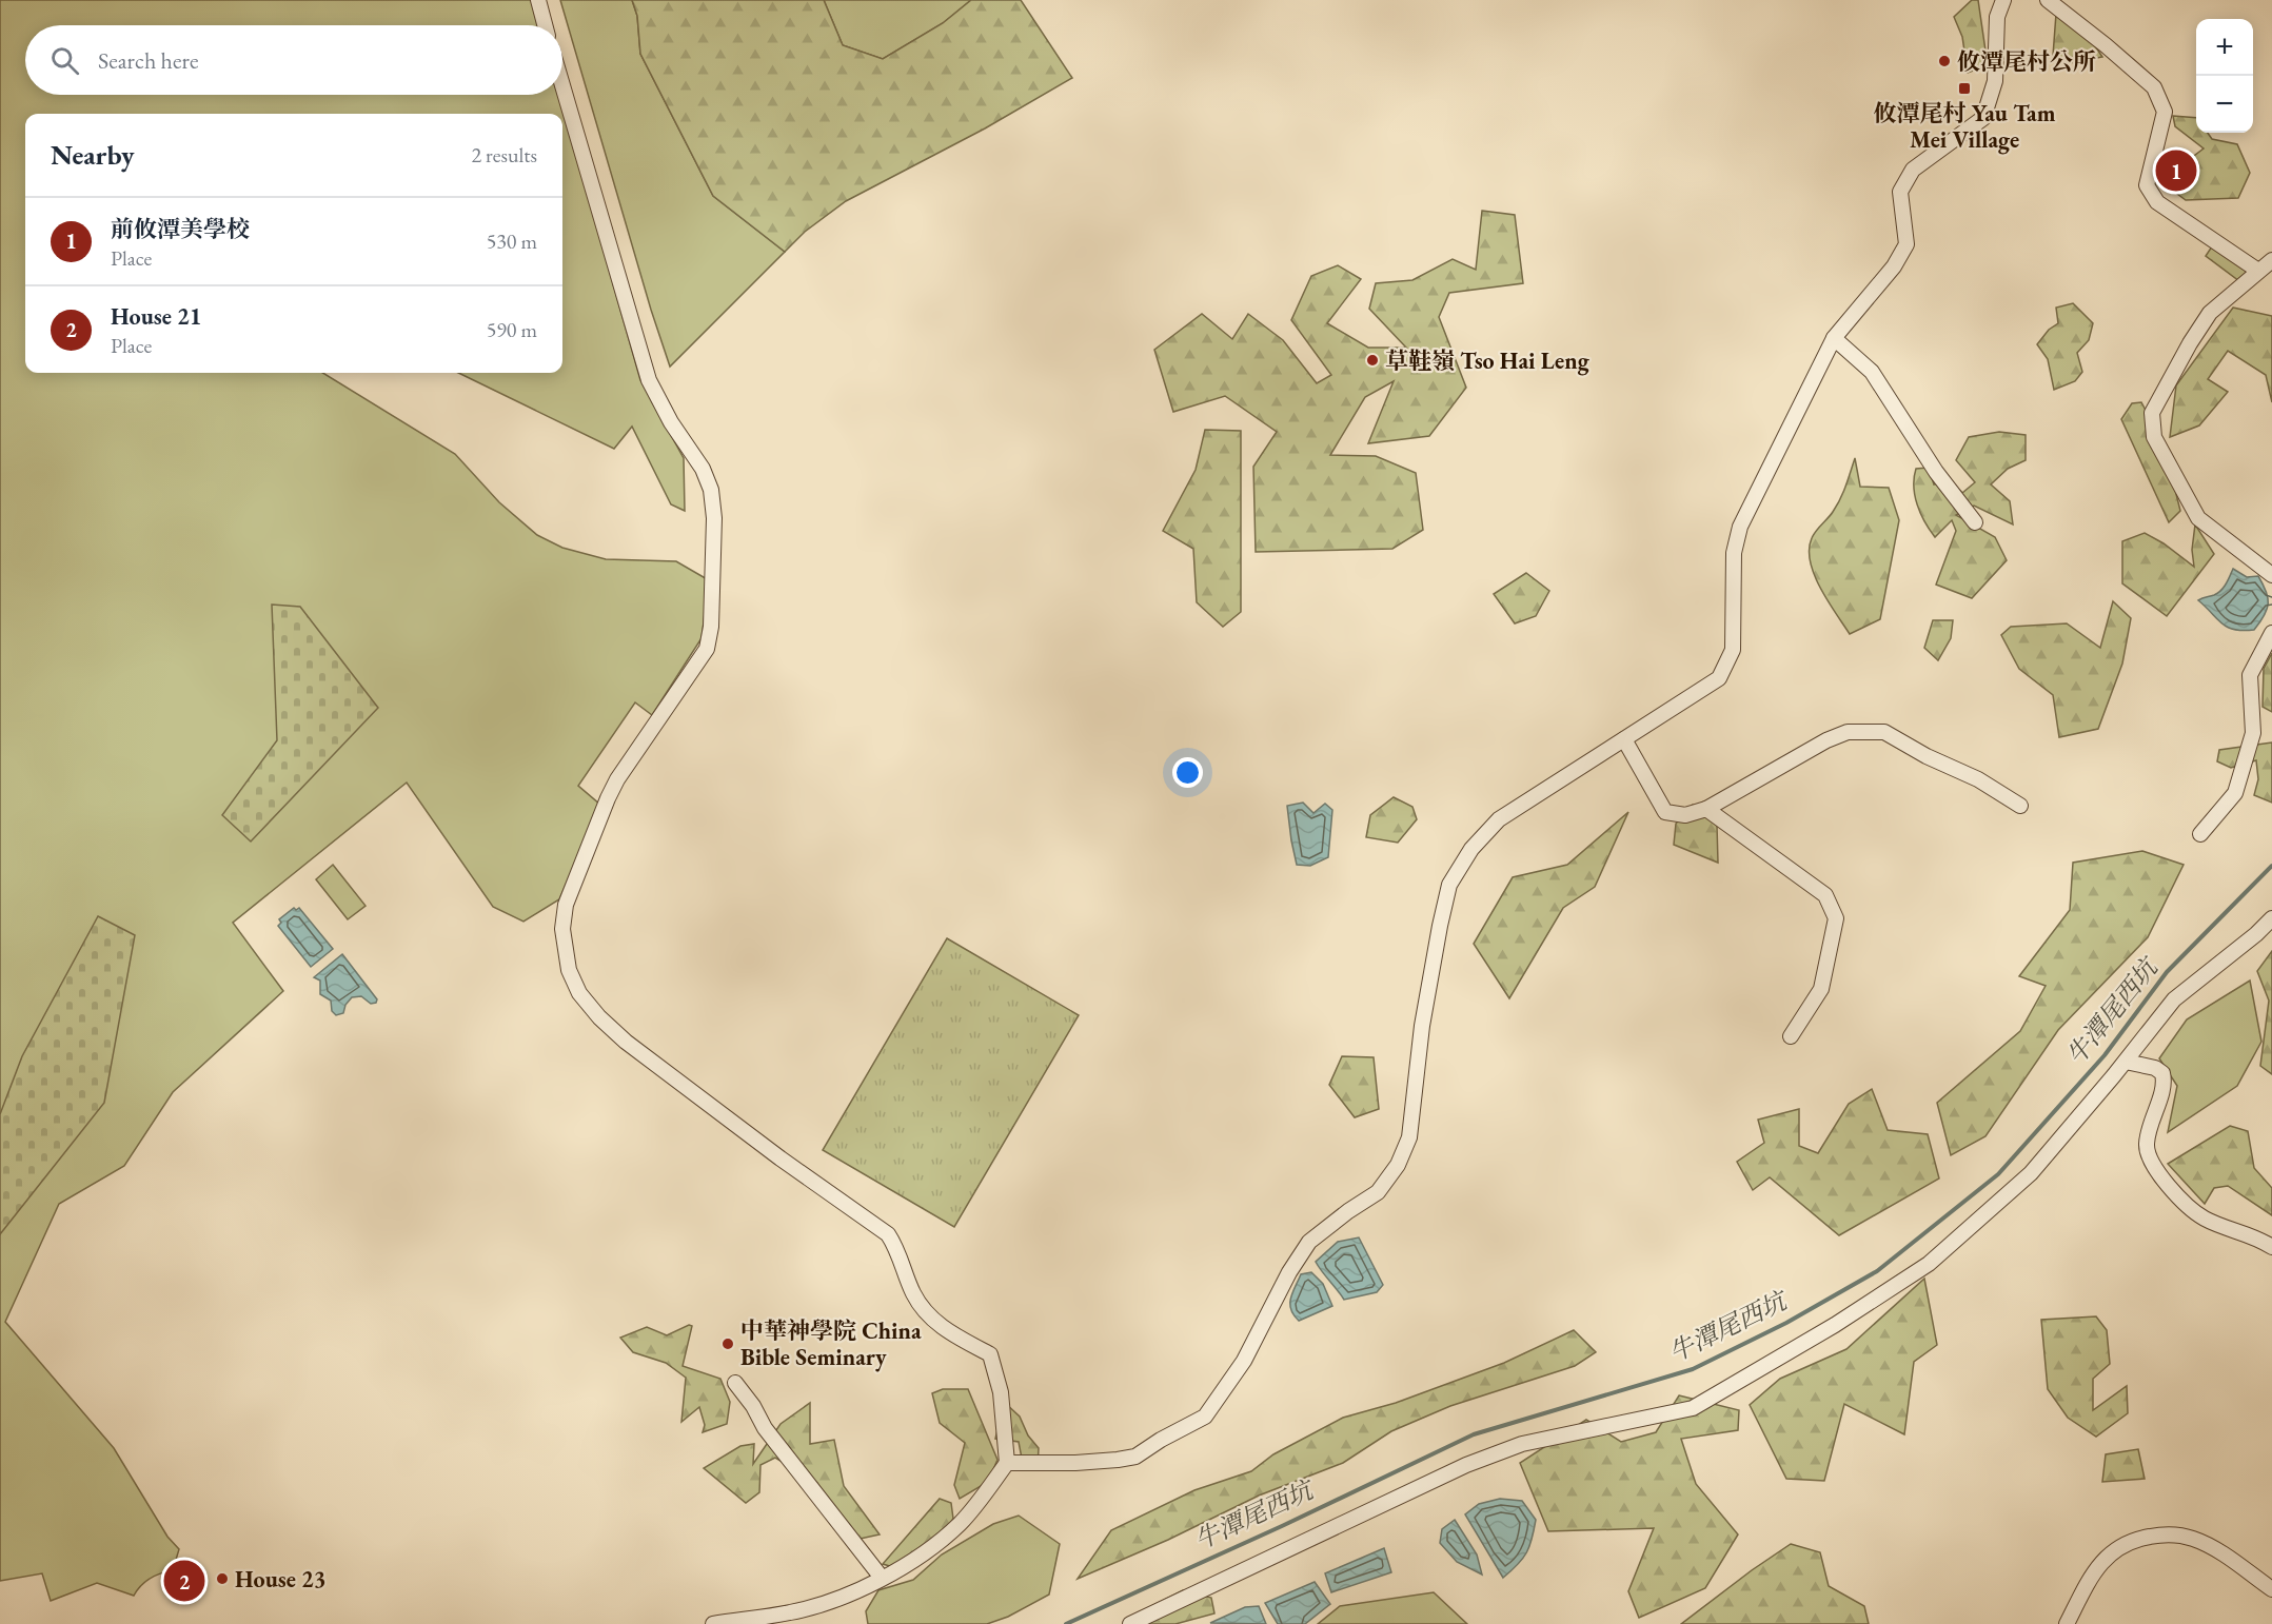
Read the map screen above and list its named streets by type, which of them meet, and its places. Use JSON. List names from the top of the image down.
{
  "water": ["牛潭尾西坑"],
  "places": {
    "other": [
      "攸潭尾村公所",
      "草鞋嶺 Tso Hai Leng",
      "中華神學院 China Bible Seminary",
      "House 23"
    ],
    "transit": ["攸潭尾村 Yau Tam Mei Village"]
  },
  "page": {
    "map_buttons": ["+", "−"],
    "search": "Search here",
    "heading": ["Nearby", "2 results"],
    "pins": ["1", "2"],
    "list": [
      {
        "mark": "1",
        "name": "前攸潭美學校",
        "note": "Place",
        "value": "530 m"
      },
      {
        "mark": "2",
        "name": "House 21",
        "note": "Place",
        "value": "590 m"
      }
    ]
  }
}
